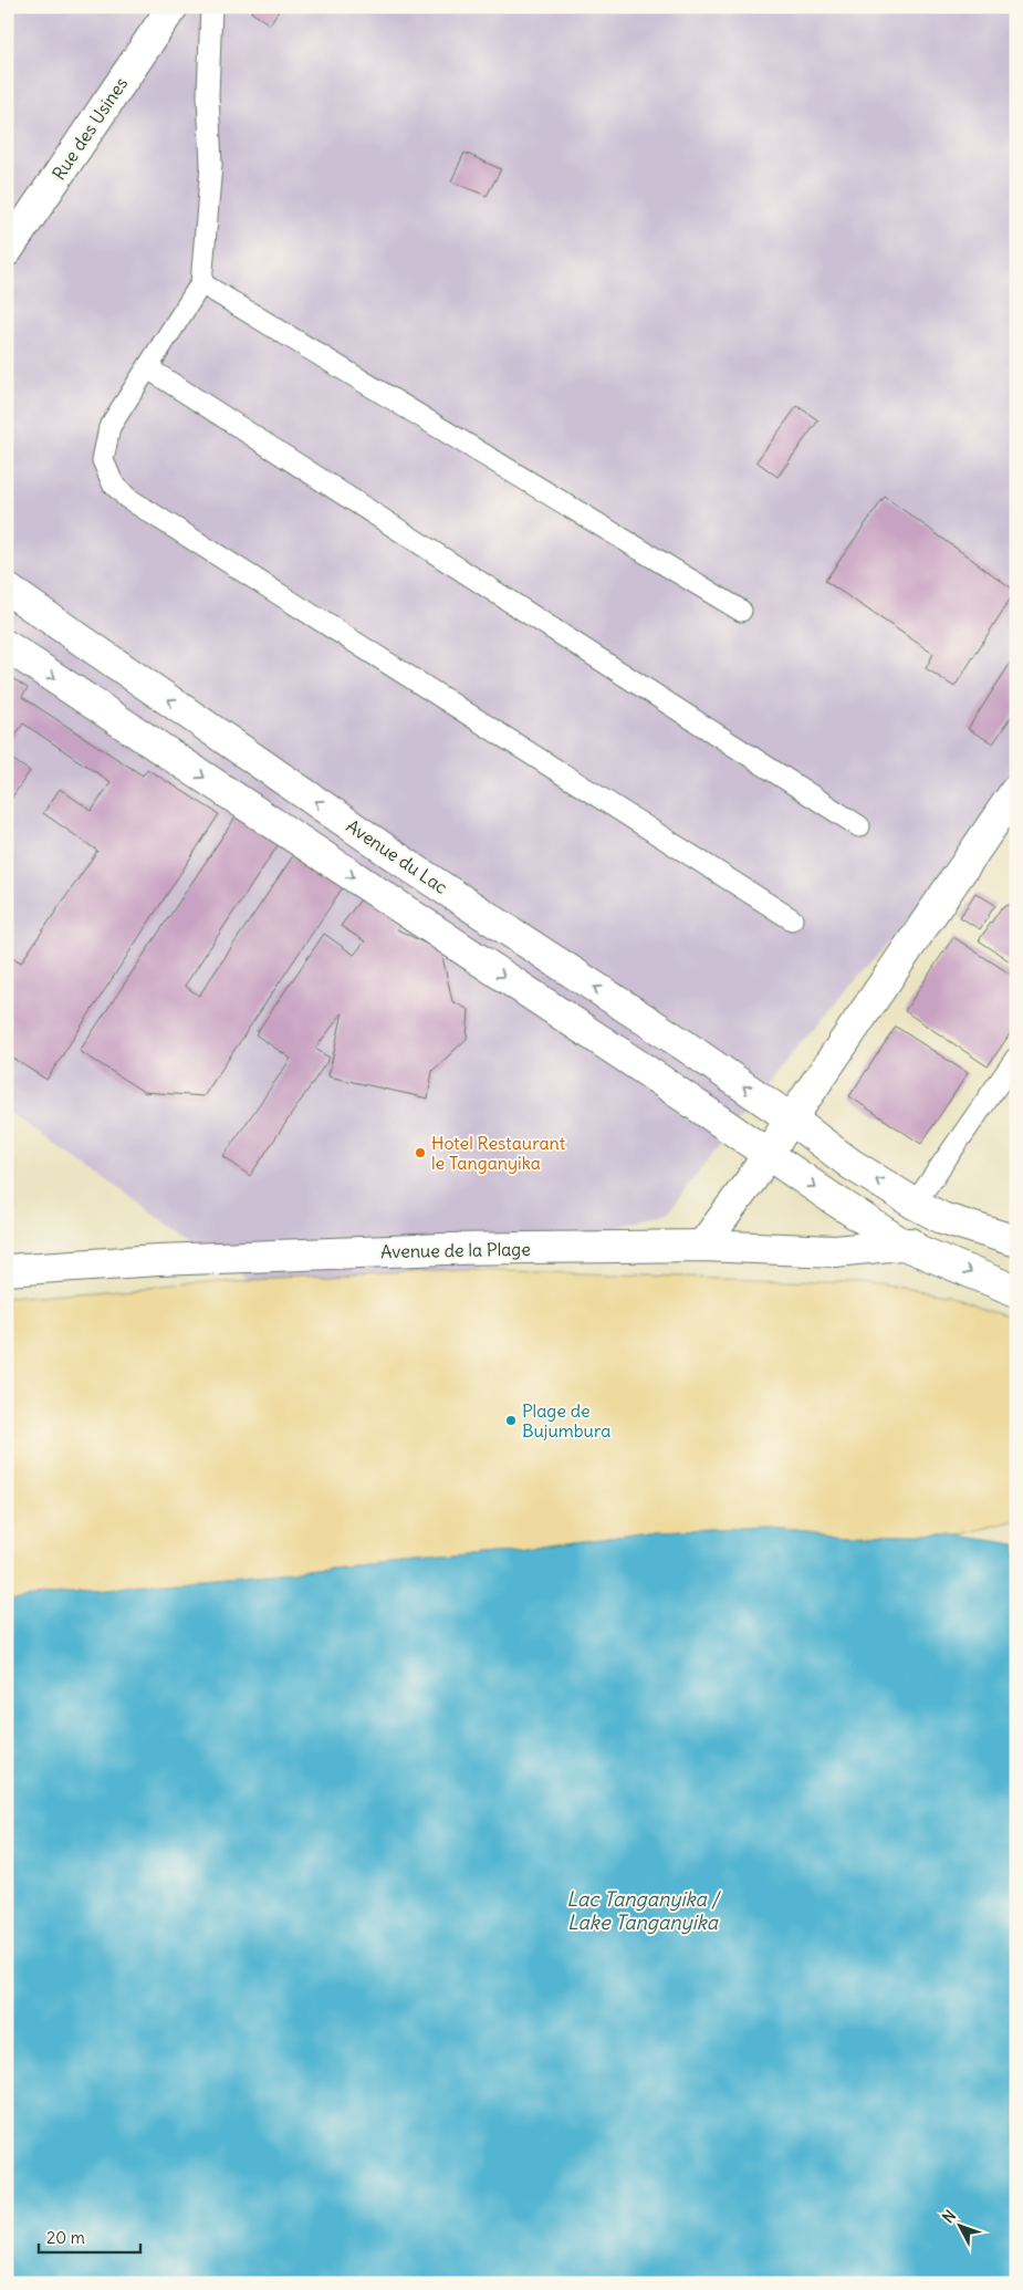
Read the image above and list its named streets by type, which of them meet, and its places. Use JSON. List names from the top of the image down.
{
  "streets": {
    "main road": ["Rue des Usines", "Avenue du Lac", "Avenue de la Plage"]
  },
  "crossings": [
    ["Avenue du Lac", "Avenue de la Plage"]
  ],
  "water": ["Lac Tanganyika / Lake Tanganyika"],
  "places": ["Hotel Restaurant le Tanganyika", "Plage de Bujumbura"],
  "scale_bar": "20 m",
  "north": "top left"
}
